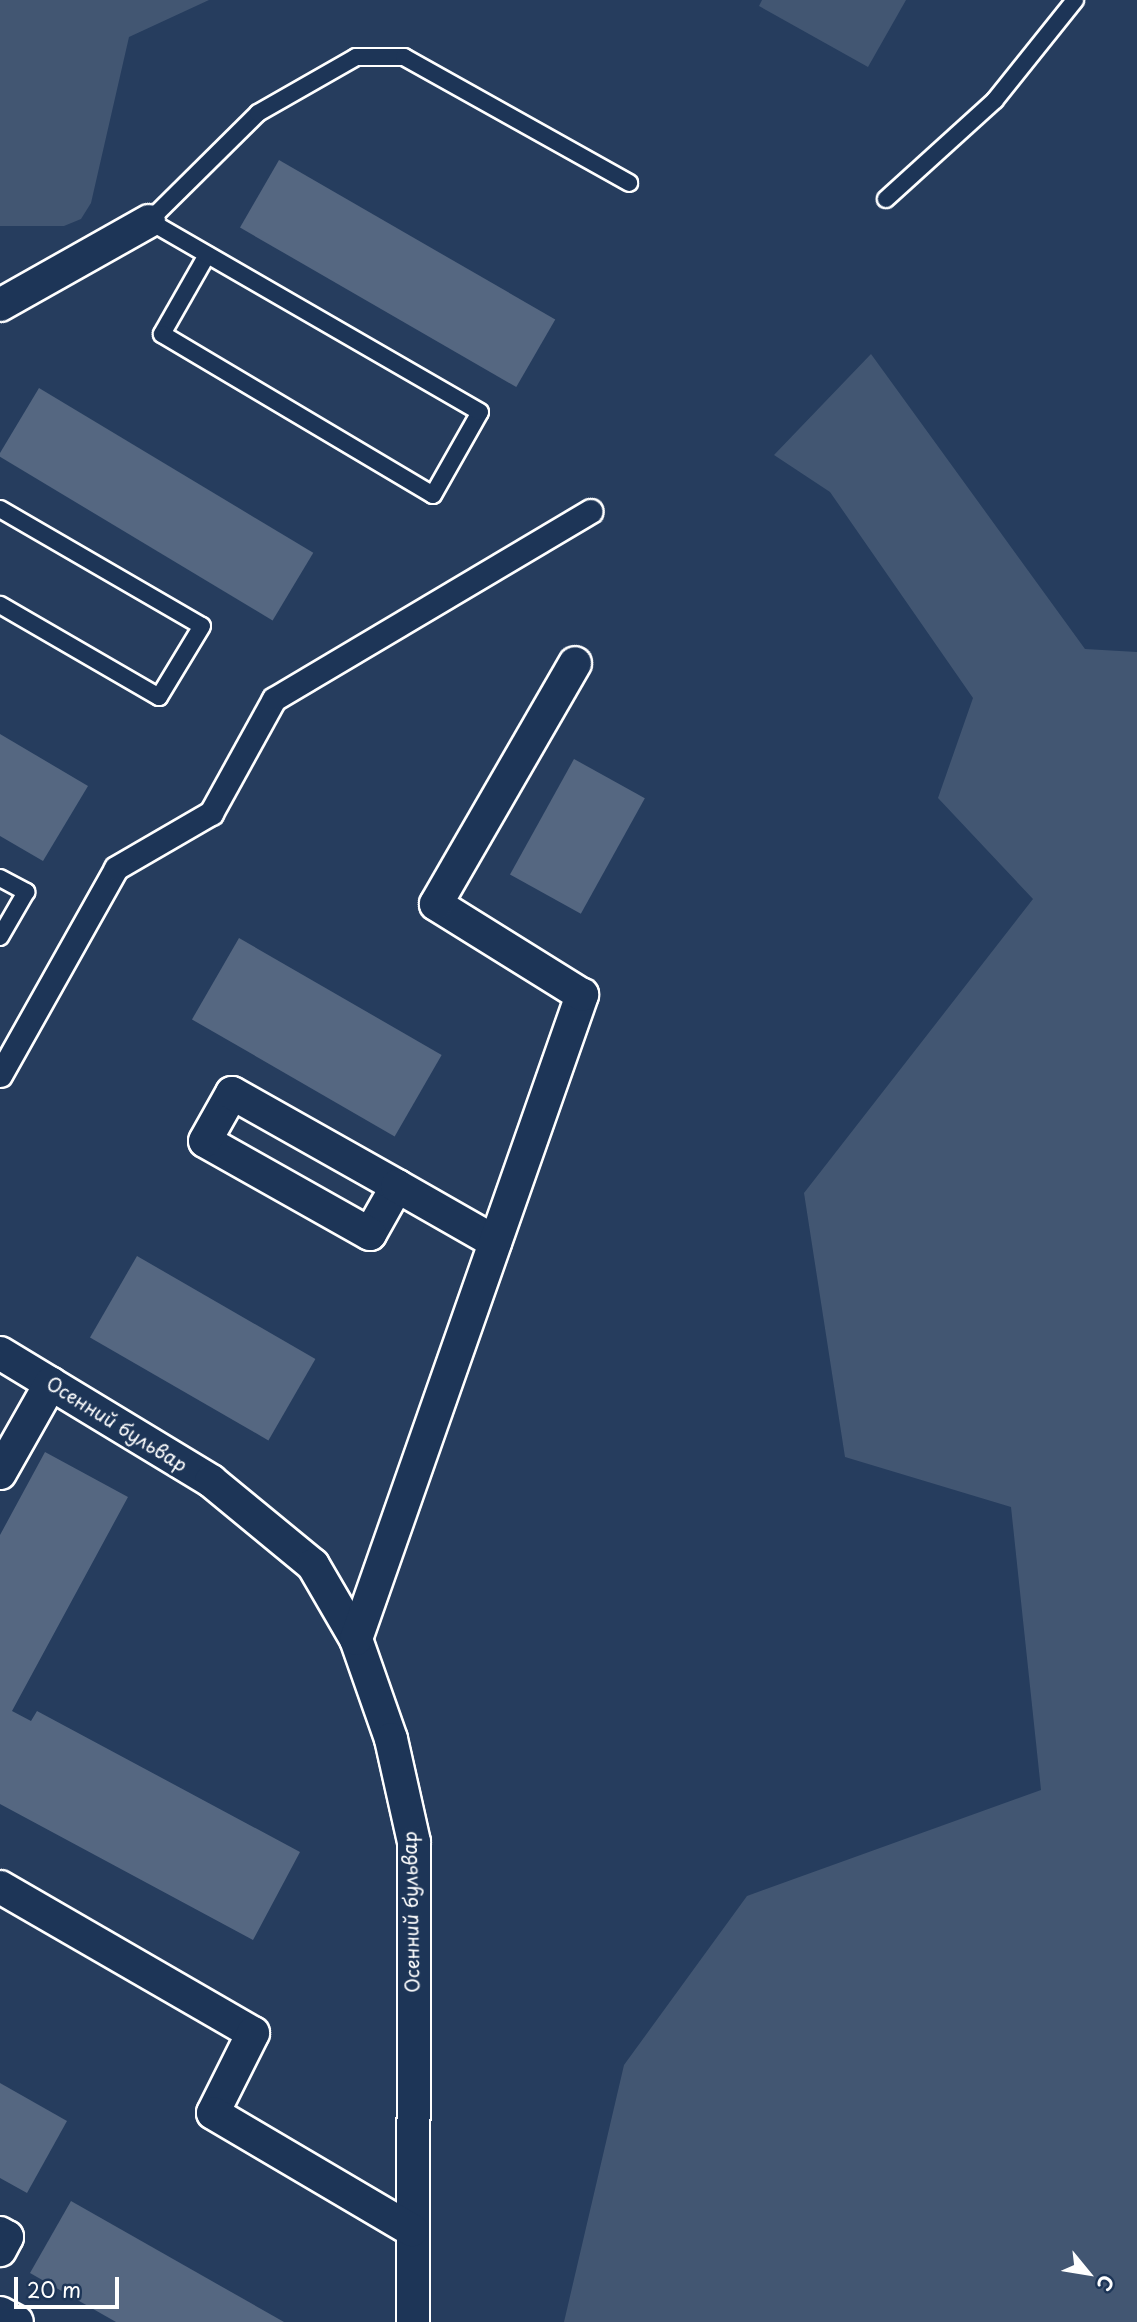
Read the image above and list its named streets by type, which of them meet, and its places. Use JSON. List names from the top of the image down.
{
  "streets": {
    "street": ["Осенний бульвар"]
  },
  "scale_bar": "20 m",
  "north": "bottom right"
}
